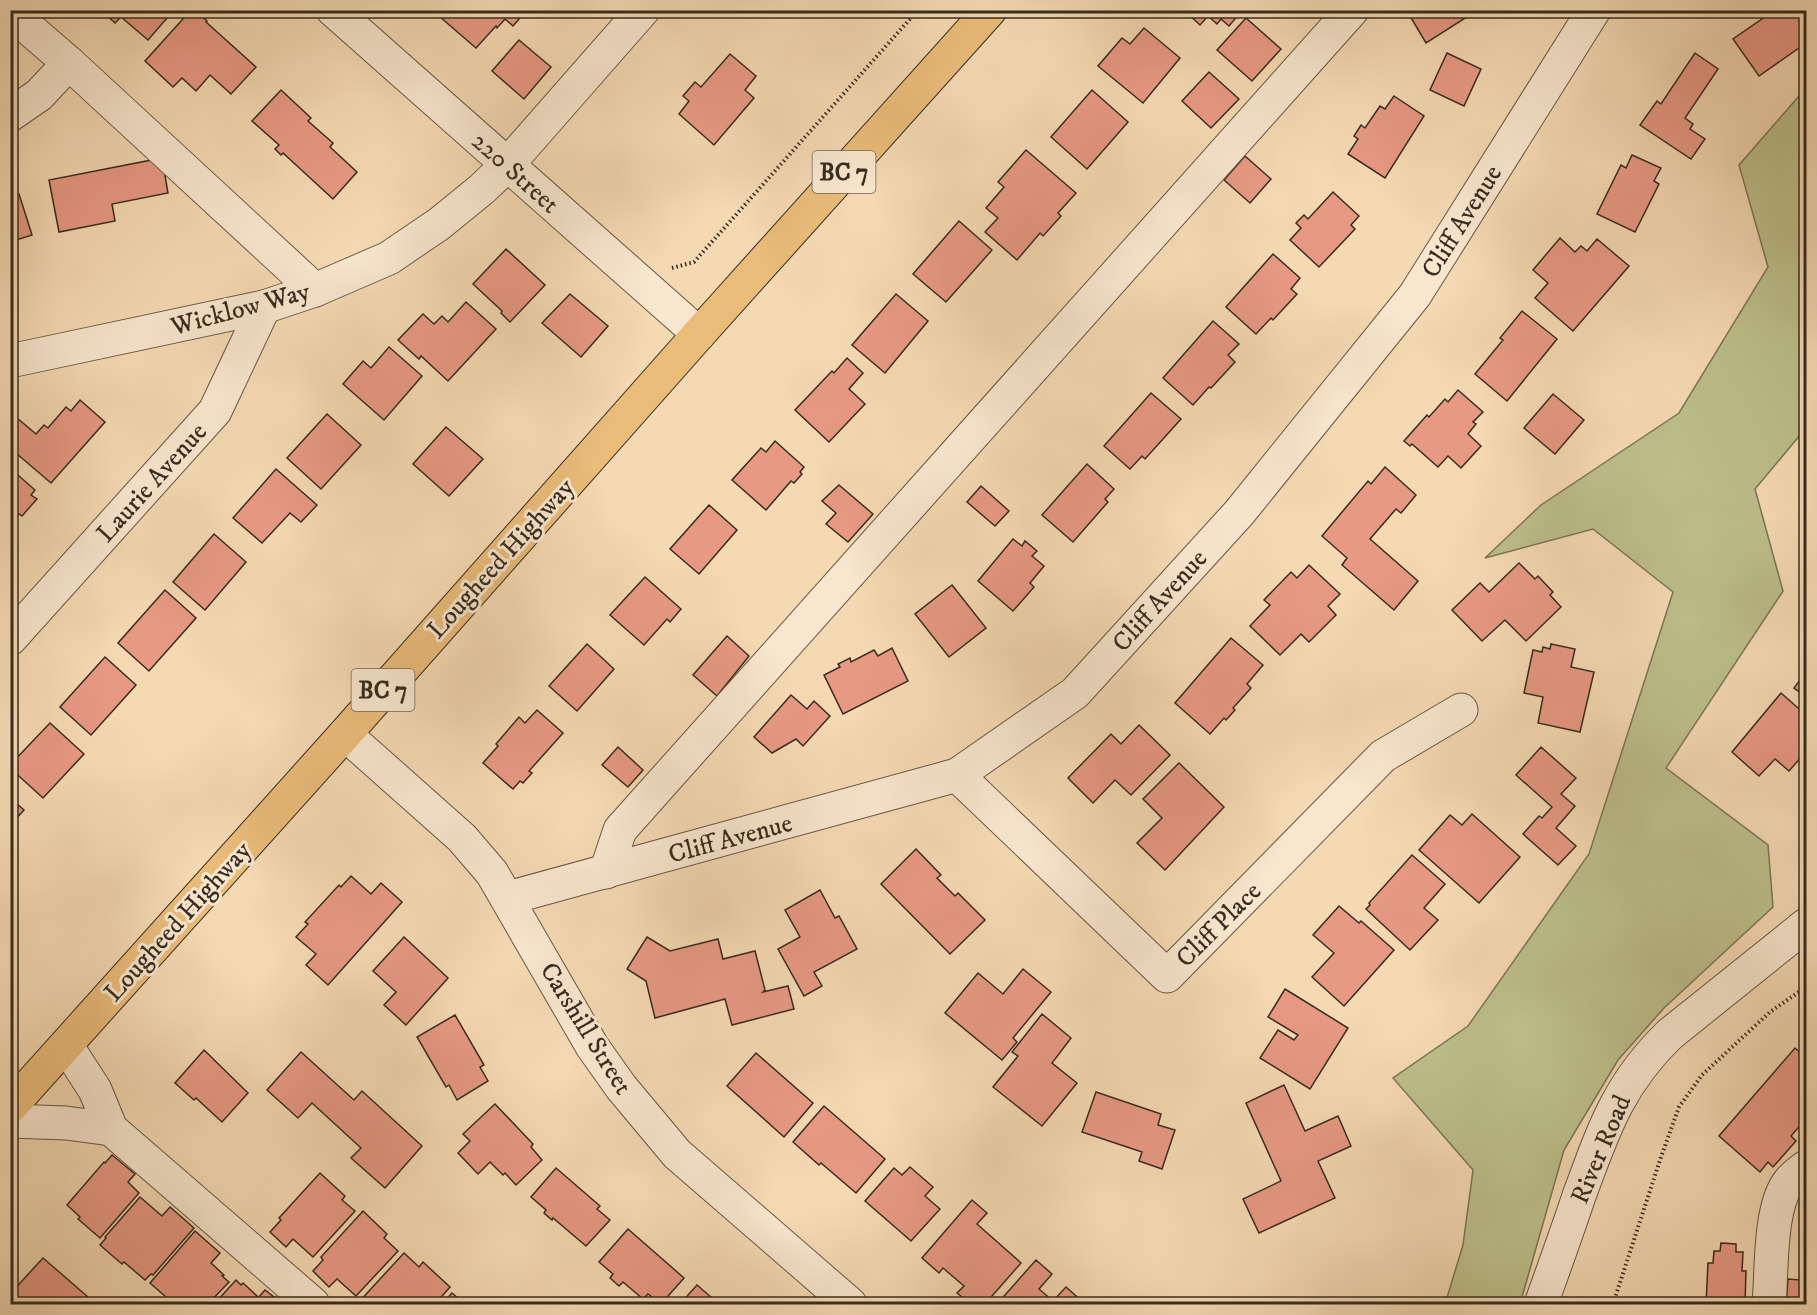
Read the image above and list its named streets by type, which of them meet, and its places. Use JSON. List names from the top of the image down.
{
  "streets": {
    "highway": ["BC 7", "Lougheed Highway"],
    "street": [
      "220 Street",
      "Cliff Avenue",
      "Wicklow Way",
      "Laurie Avenue",
      "Cliff Place",
      "Carshill Street",
      "River Road"
    ]
  },
  "crossings": [
    ["220 Street", "Wicklow Way"],
    ["220 Street", "Lougheed Highway"],
    ["Cliff Avenue", "Cliff Place"],
    ["Cliff Avenue", "Carshill Street"],
    ["Wicklow Way", "Laurie Avenue"],
    ["Lougheed Highway", "Carshill Street"]
  ]
}
